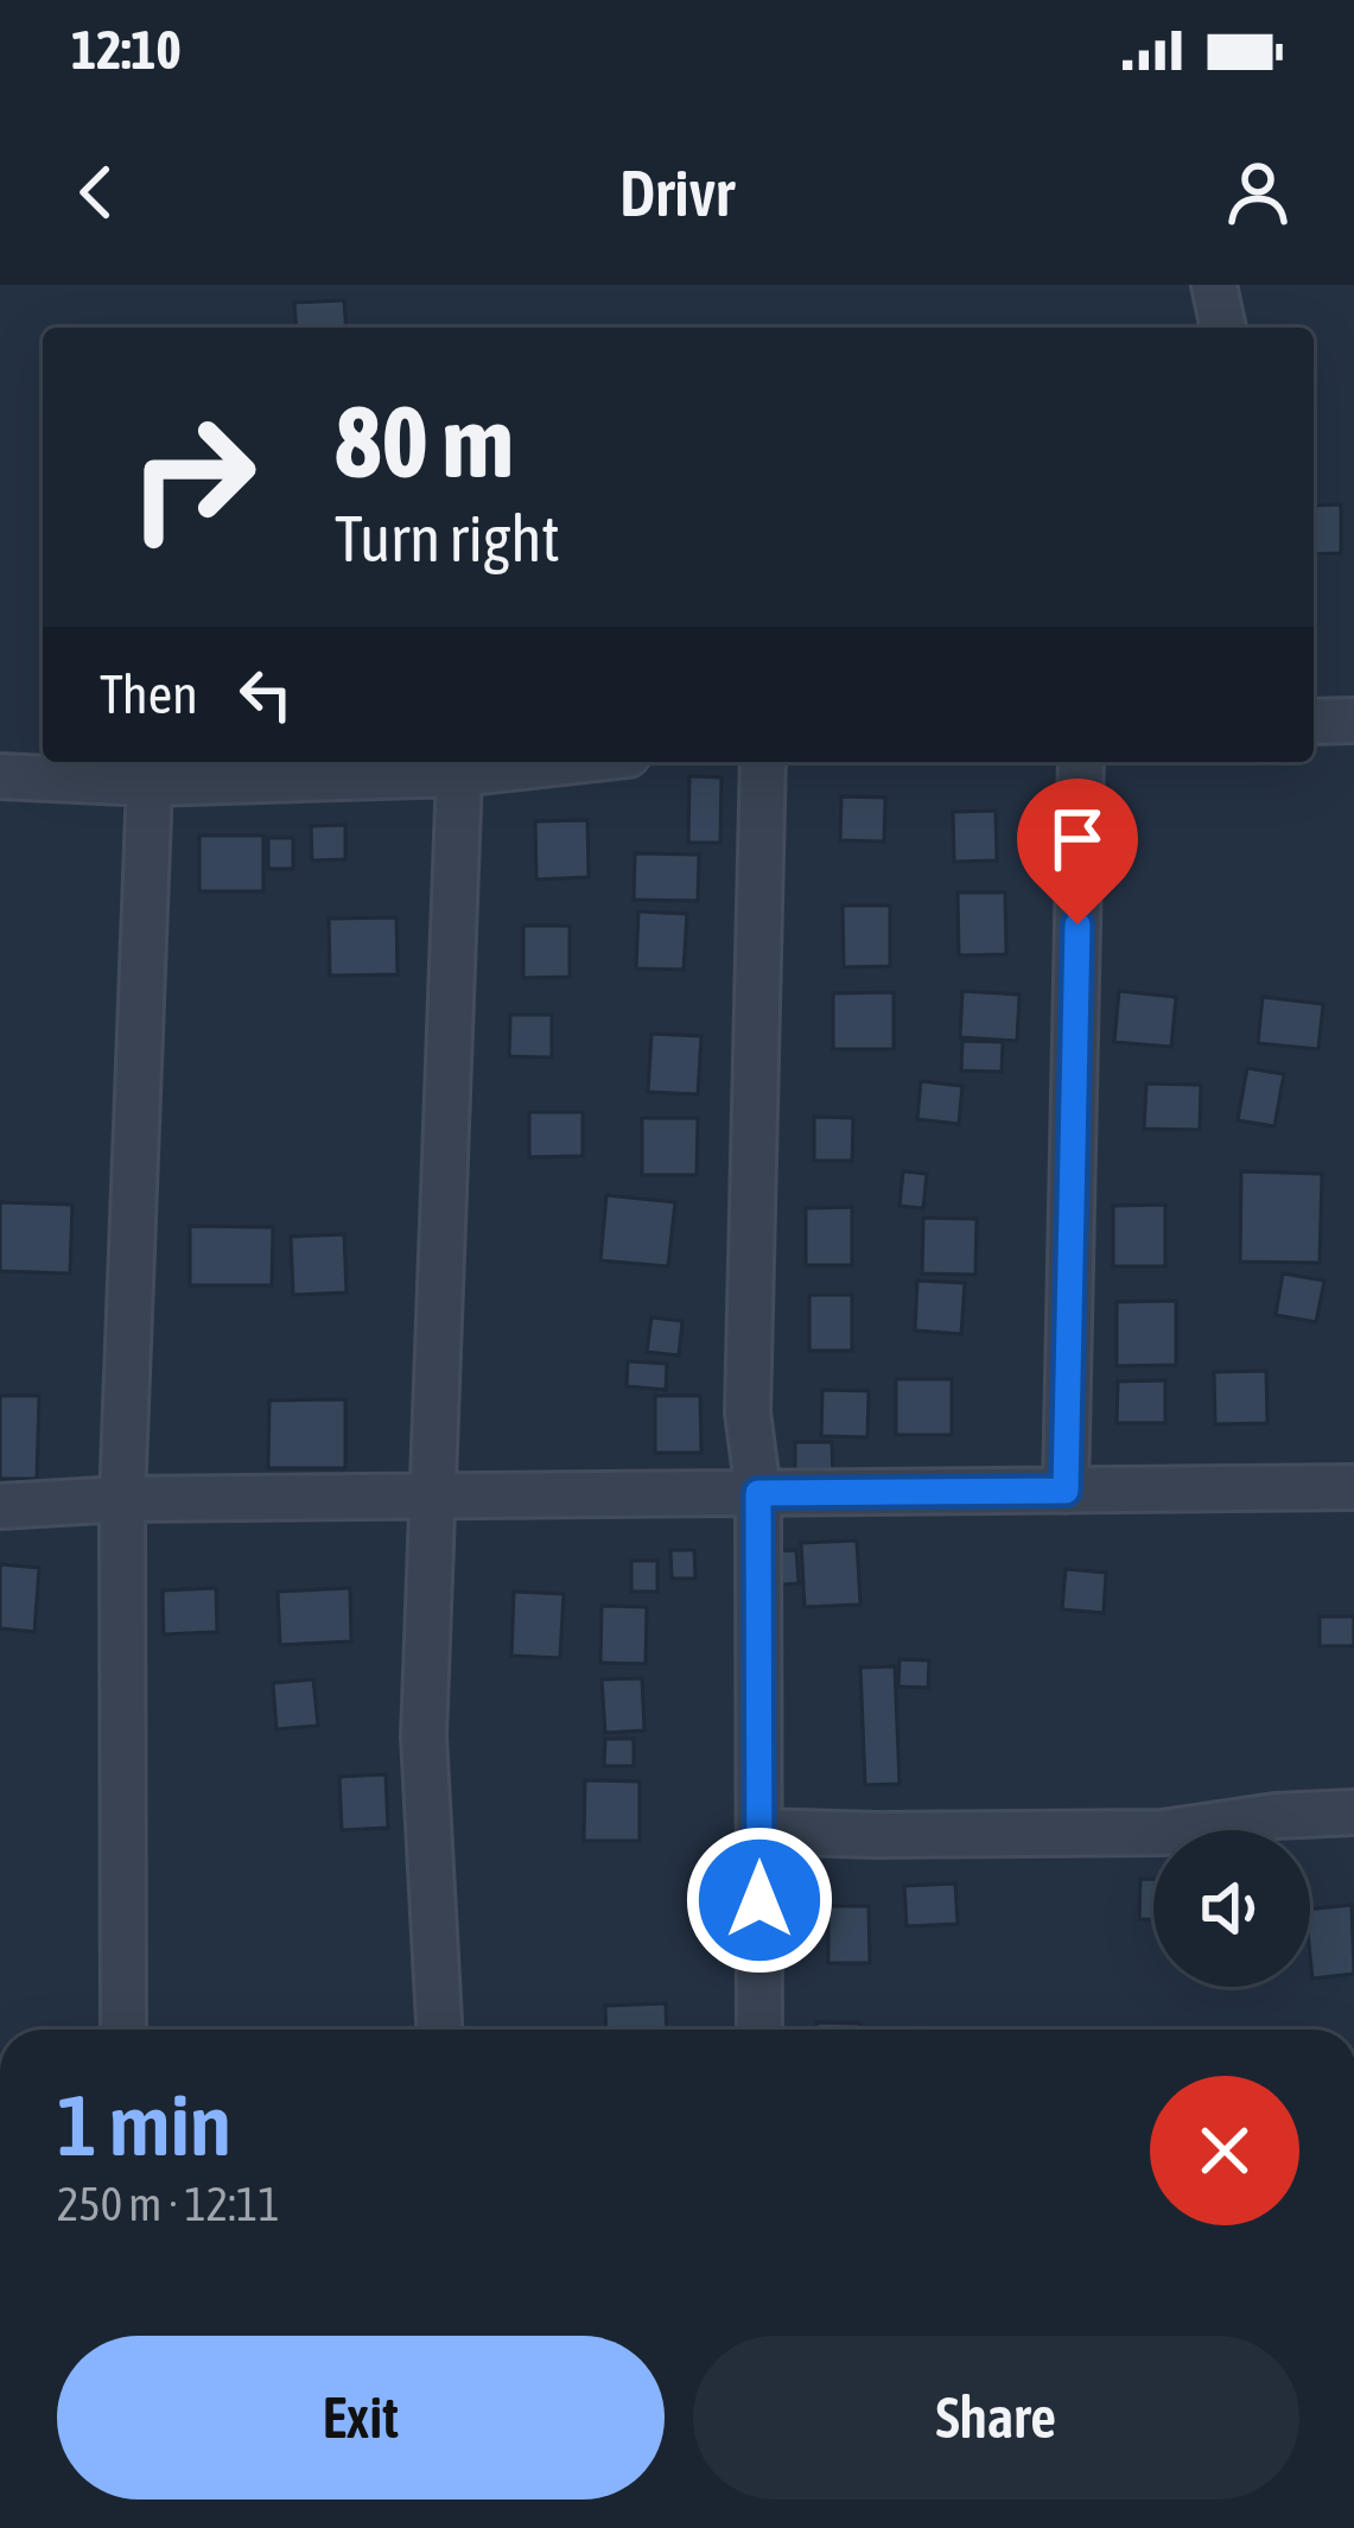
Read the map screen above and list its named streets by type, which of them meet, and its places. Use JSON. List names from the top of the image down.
{
  "page": {
    "status": "12:10",
    "header": "Drivr",
    "turn": ["80 m", "Turn right"],
    "then": "Then",
    "heading": ["1 min", "250 m · 12:11"],
    "buttons": ["Exit", "Share"]
  }
}
